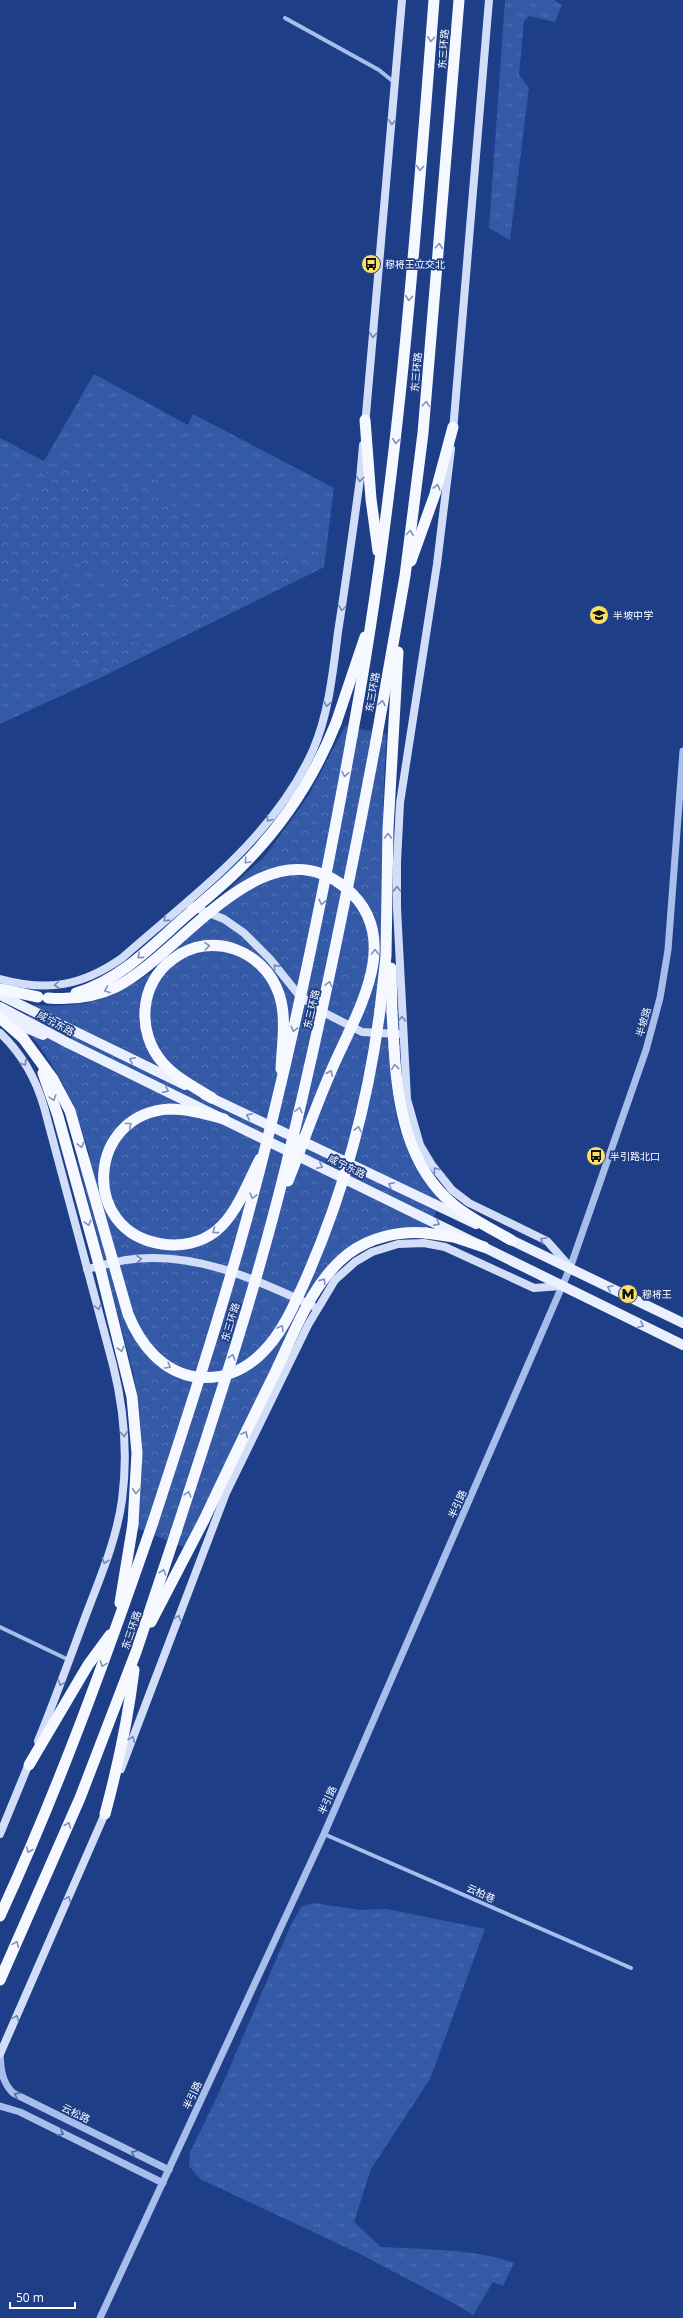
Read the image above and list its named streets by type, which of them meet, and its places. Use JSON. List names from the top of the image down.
{
  "streets": {
    "highway": ["东三环路"],
    "main road": ["咸宁东路"],
    "street": [
      "半坡路",
      "半引路",
      "云柏巷",
      "云松路"
    ]
  },
  "crossings": [
    ["半坡路", "咸宁东路"],
    ["半坡路", "半引路"],
    ["咸宁东路", "半引路"],
    ["半引路", "云柏巷"],
    ["半引路", "云松路"]
  ],
  "places": {
    "bus stop": ["穆将王立交北", "半引路北口"],
    "school or university": ["半坡中学"],
    "metro station": ["穆将王"]
  },
  "scale_bar": "50 m"
}
